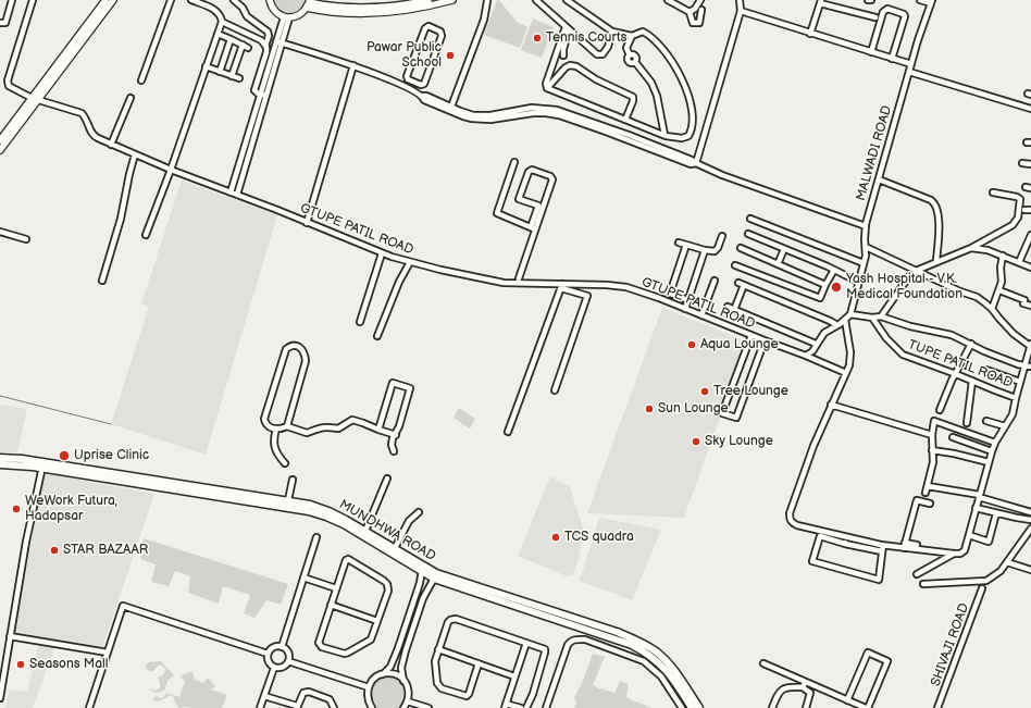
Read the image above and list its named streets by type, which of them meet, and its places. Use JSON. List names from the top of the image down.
{
  "streets": {
    "highway": ["MUNDHWA ROAD"],
    "street": [
      "MALWADI ROAD",
      "GTUPE PATIL ROAD",
      "TUPE PATIL ROAD",
      "SHIVAJI ROAD"
    ]
  },
  "places": [
    "Tennis Courts",
    "Pawar Public School",
    "Yash Hospital - V.K. Medical Foundation",
    "Aqua Lounge",
    "Tree Lounge",
    "Sun Lounge",
    "Sky Lounge",
    "Uprise Clinic",
    "WeWork Futura, Hadapsar",
    "TCS quadra",
    "STAR BAZAAR",
    "Seasons Mall"
  ]
}
